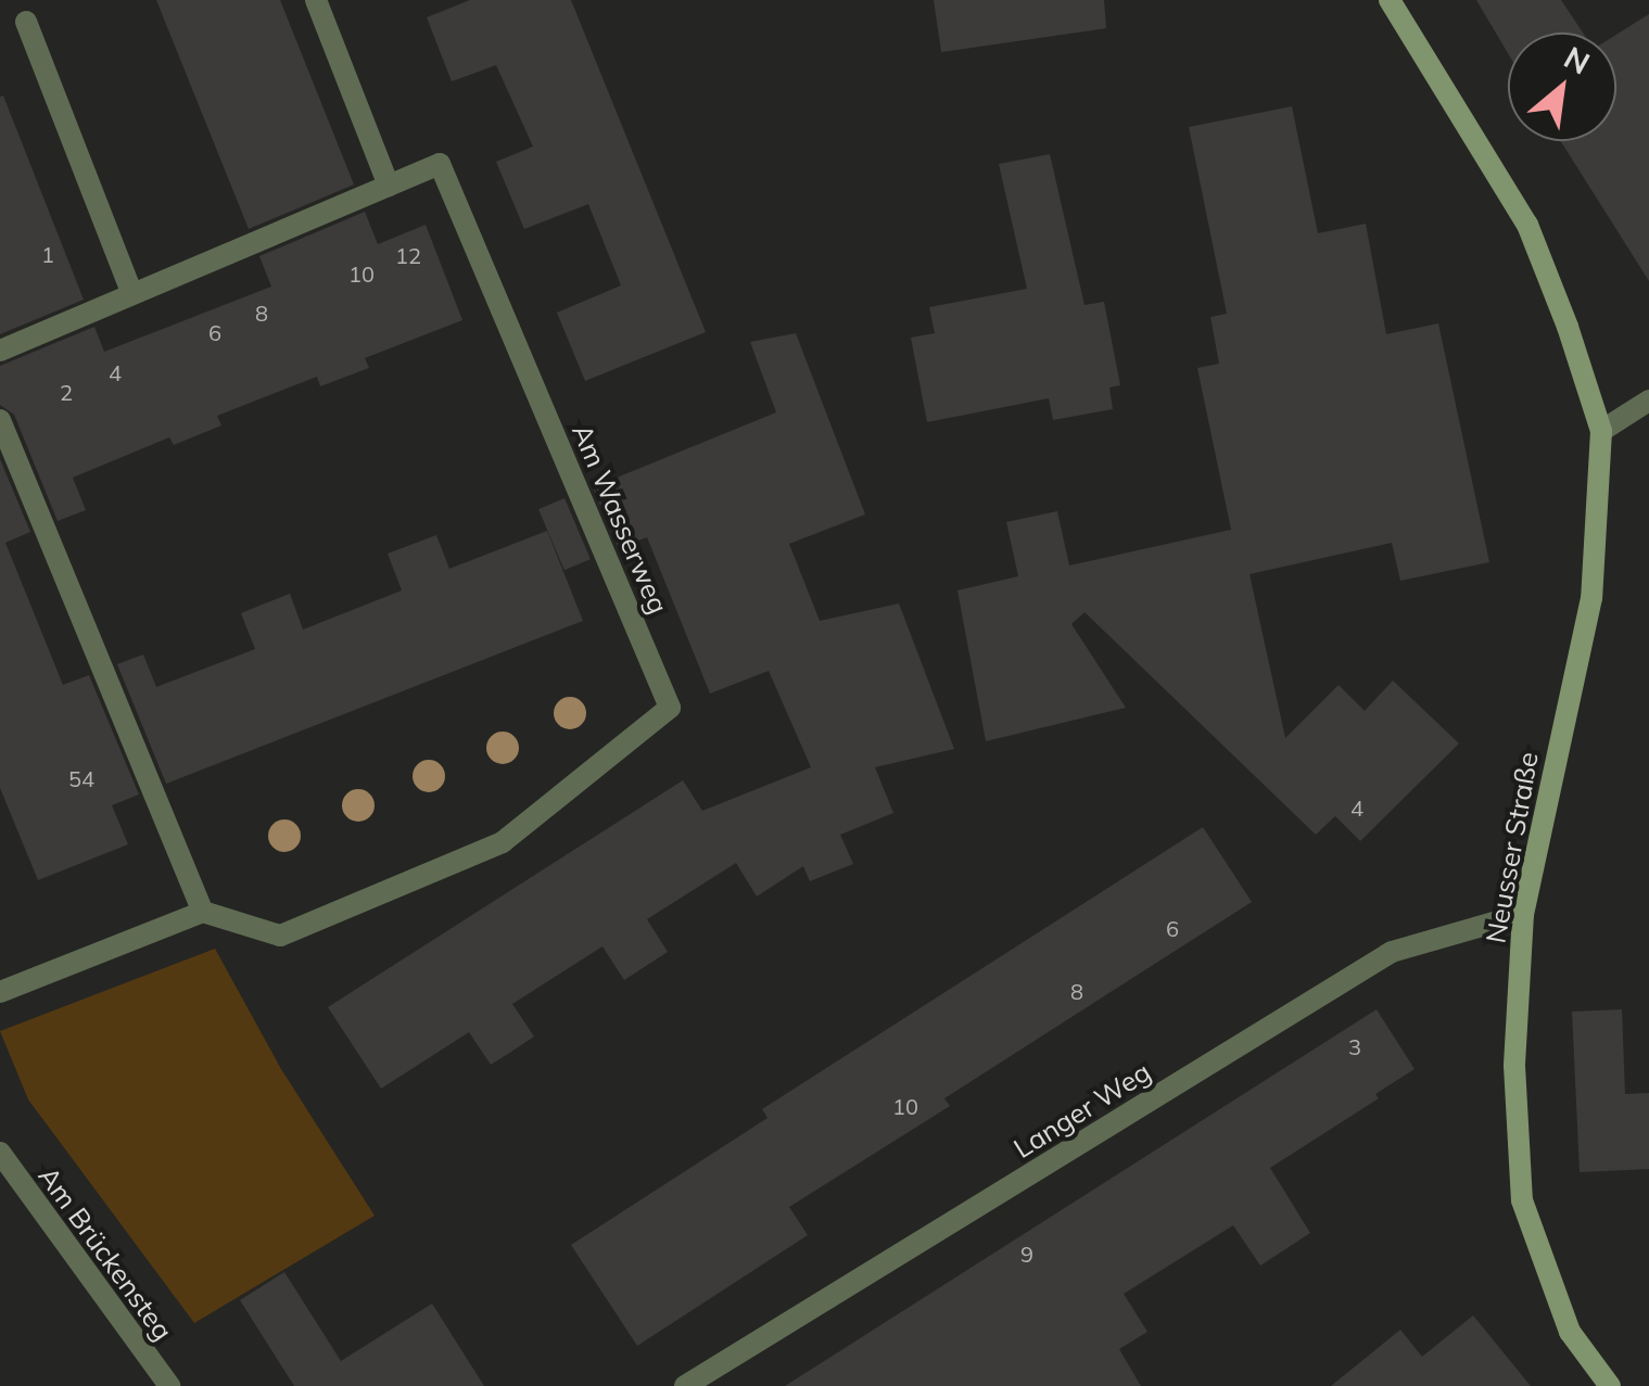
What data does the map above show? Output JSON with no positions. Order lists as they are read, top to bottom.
{
  "streets": {
    "street": [
      "Am Wasserweg",
      "Neusser Straße",
      "Langer Weg",
      "Am Brückensteg"
    ]
  },
  "crossings": [
    ["Neusser Straße", "Langer Weg"]
  ],
  "house_numbers": [
    "1",
    "12",
    "10",
    "8",
    "6",
    "4",
    "2",
    "54",
    "4",
    "6",
    "8",
    "3",
    "10",
    "9"
  ],
  "north": "top right"
}
